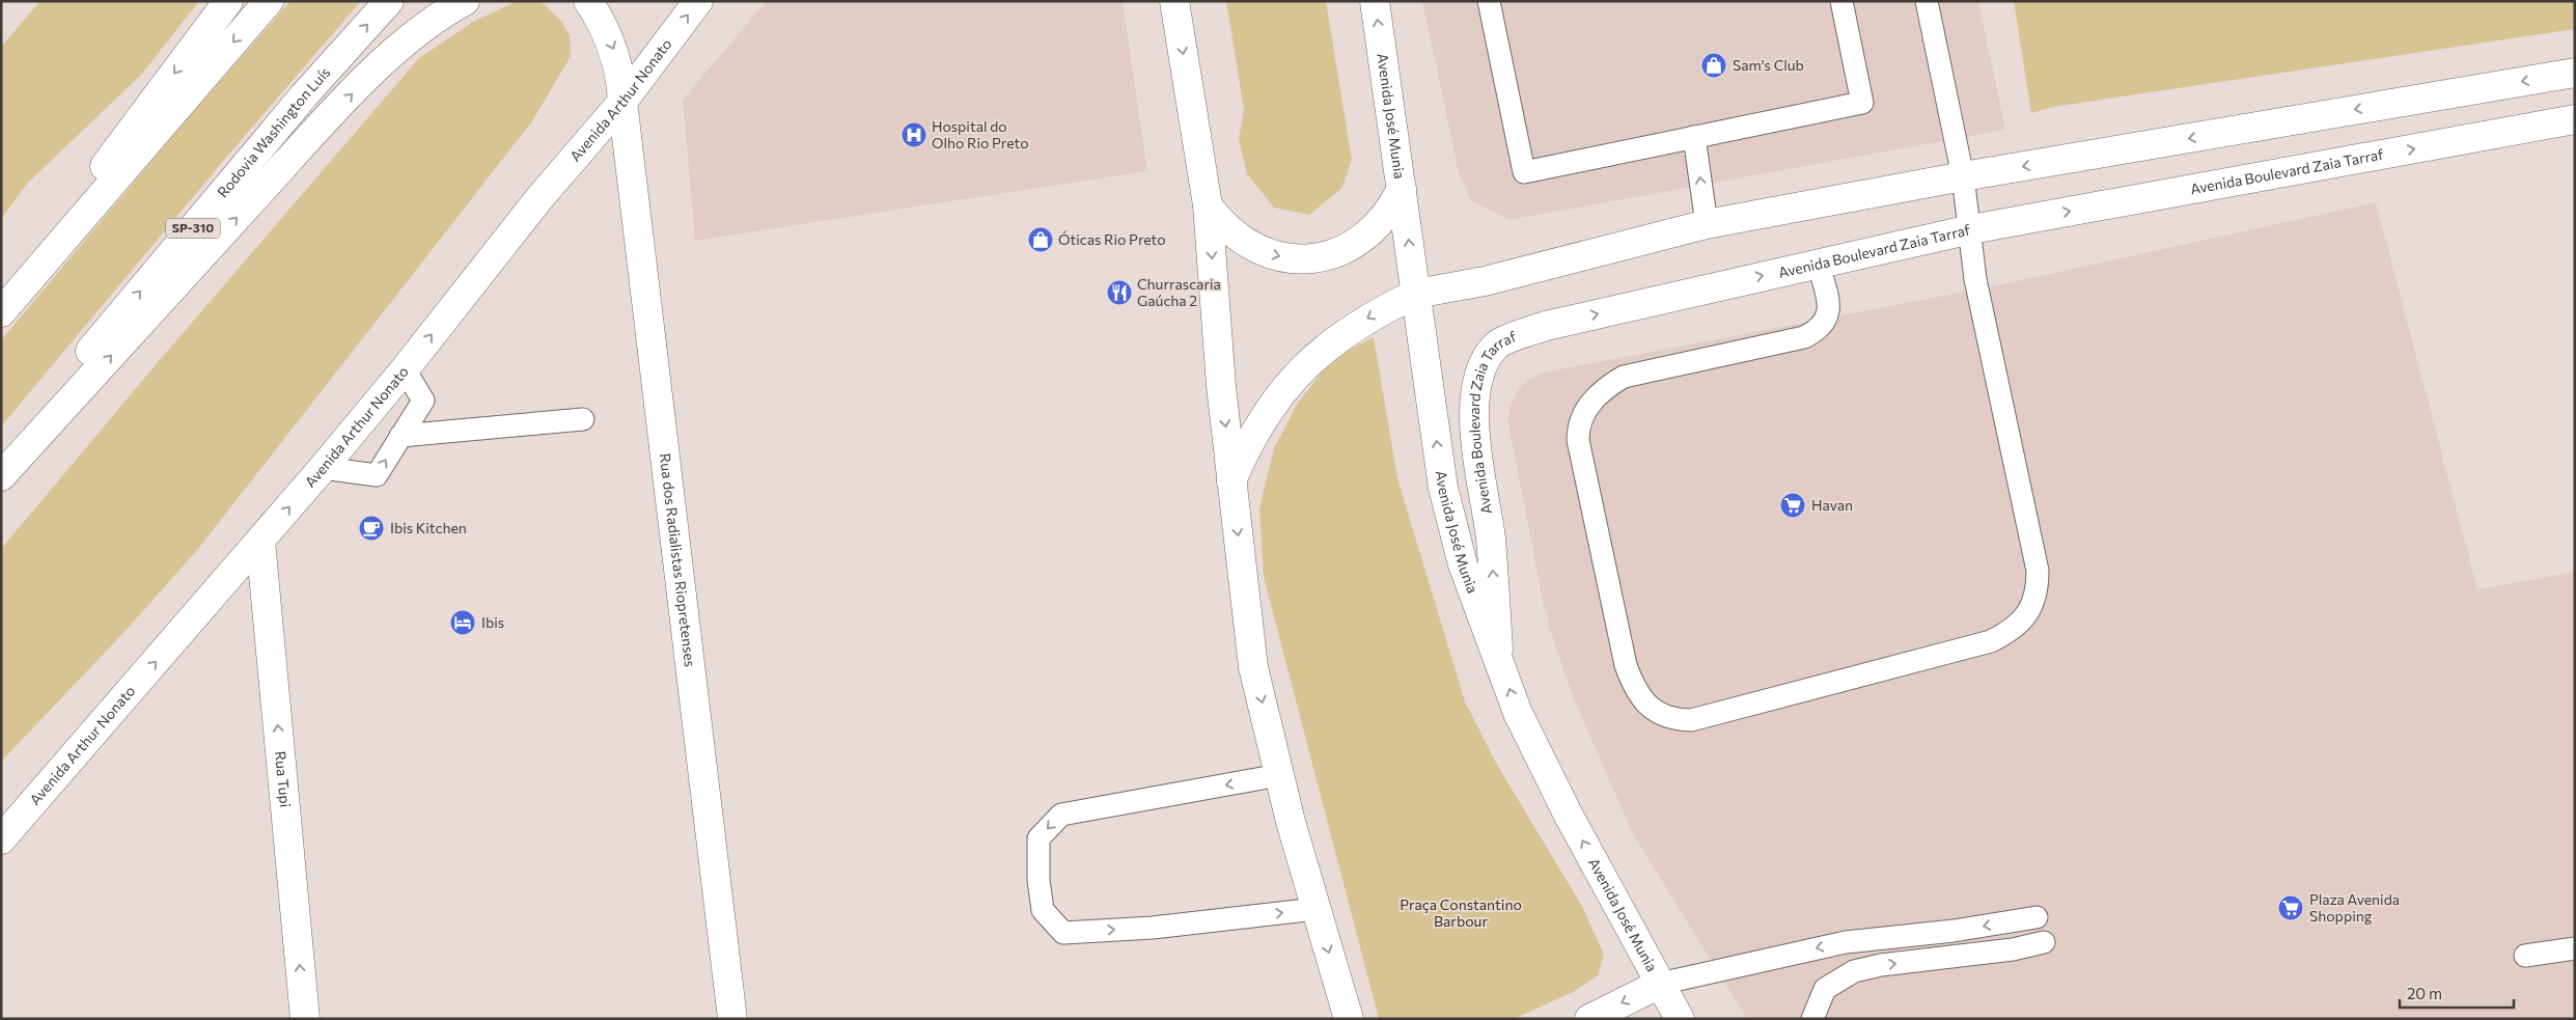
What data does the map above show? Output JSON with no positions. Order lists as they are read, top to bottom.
{
  "streets": {
    "main road": [
      "Avenida Arthur Nonato",
      "Avenida José Munia",
      "Rodovia Washington Luís",
      "Avenida Boulevard Zaia Tarraf",
      "SP-310",
      "Rua dos Radialistas Riopretenses",
      "Rua Tupi"
    ]
  },
  "crossings": [
    ["Avenida Arthur Nonato", "Rua dos Radialistas Riopretenses"],
    ["Avenida Arthur Nonato", "Rua Tupi"],
    ["Avenida José Munia", "Avenida Boulevard Zaia Tarraf"]
  ],
  "one_way": ["Rua Tupi"],
  "parks": ["Praça Constantino Barbour"],
  "places": {
    "shop": ["Sam's Club", "Óticas Rio Preto"],
    "hospital": ["Hospital do Olho Rio Preto"],
    "restaurant": ["Churrascaria Gaúcha 2"],
    "supermarket": ["Havan", "Plaza Avenida Shopping"],
    "cafe": ["Ibis Kitchen"],
    "hotel": ["Ibis"]
  },
  "scale_bar": "20 m"
}
